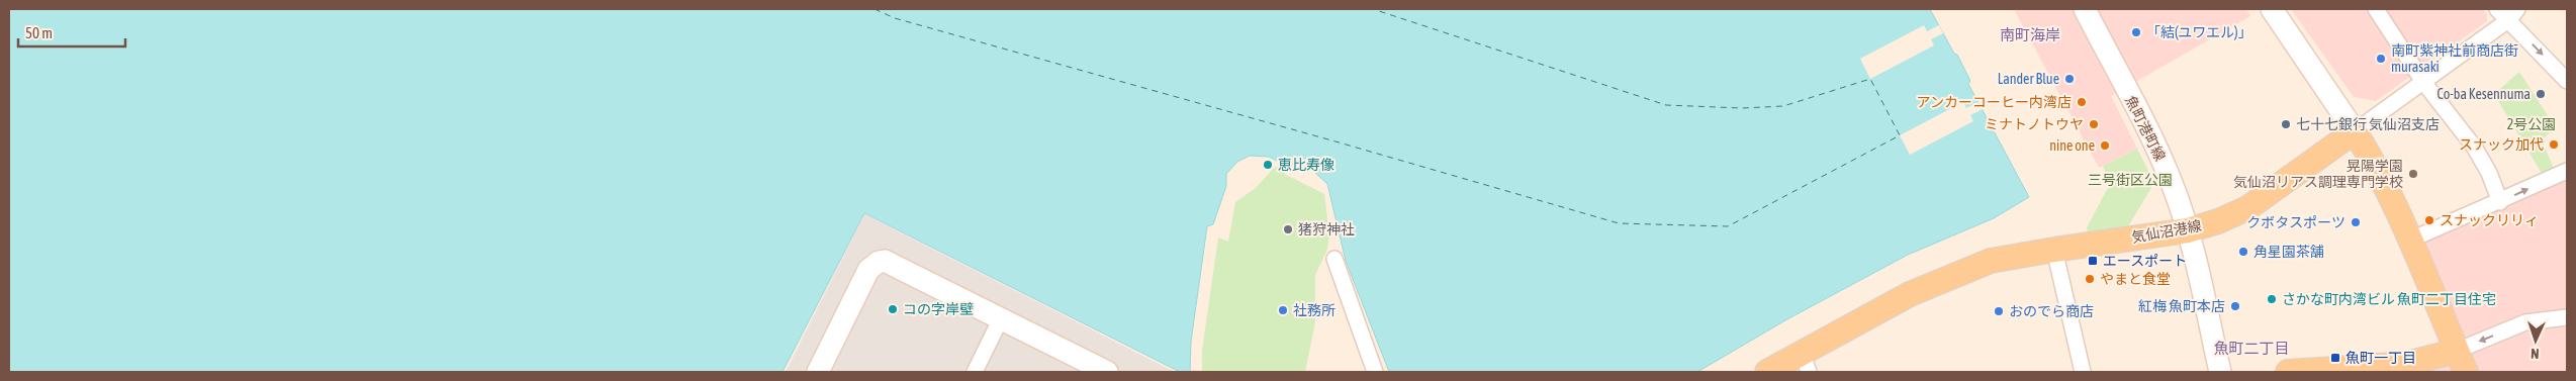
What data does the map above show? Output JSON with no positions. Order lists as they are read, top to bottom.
{
  "streets": {
    "main road": ["気仙沼港線"],
    "street": ["魚町港町線"]
  },
  "crossings": [
    ["魚町港町線", "気仙沼港線"]
  ],
  "districts": ["南町海岸", "魚町二丁目"],
  "parks": ["2号公園", "三号街区公園"],
  "places": {
    "other": [
      "「結(ユワエル)」",
      "南町紫神社前商店街 murasaki",
      "Lander Blue",
      "Co-ba Kesennuma",
      "アンカーコーヒー内湾店",
      "ミナトノトウヤ",
      "七十七銀行 気仙沼支店",
      "スナック加代",
      "nine one",
      "恵比寿像",
      "晃陽学園 気仙沼リアス調理専門学校",
      "スナックリリィ",
      "クボタスポーツ",
      "猪狩神社",
      "角星園茶舗",
      "やまと食堂",
      "さかな町内湾ビル 魚町二丁目住宅",
      "紅梅 魚町本店",
      "コの字岸壁",
      "社務所",
      "おのでら商店"
    ],
    "transit": ["エースポート", "魚町一丁目"]
  },
  "scale_bar": "50 m",
  "north": "bottom"
}
